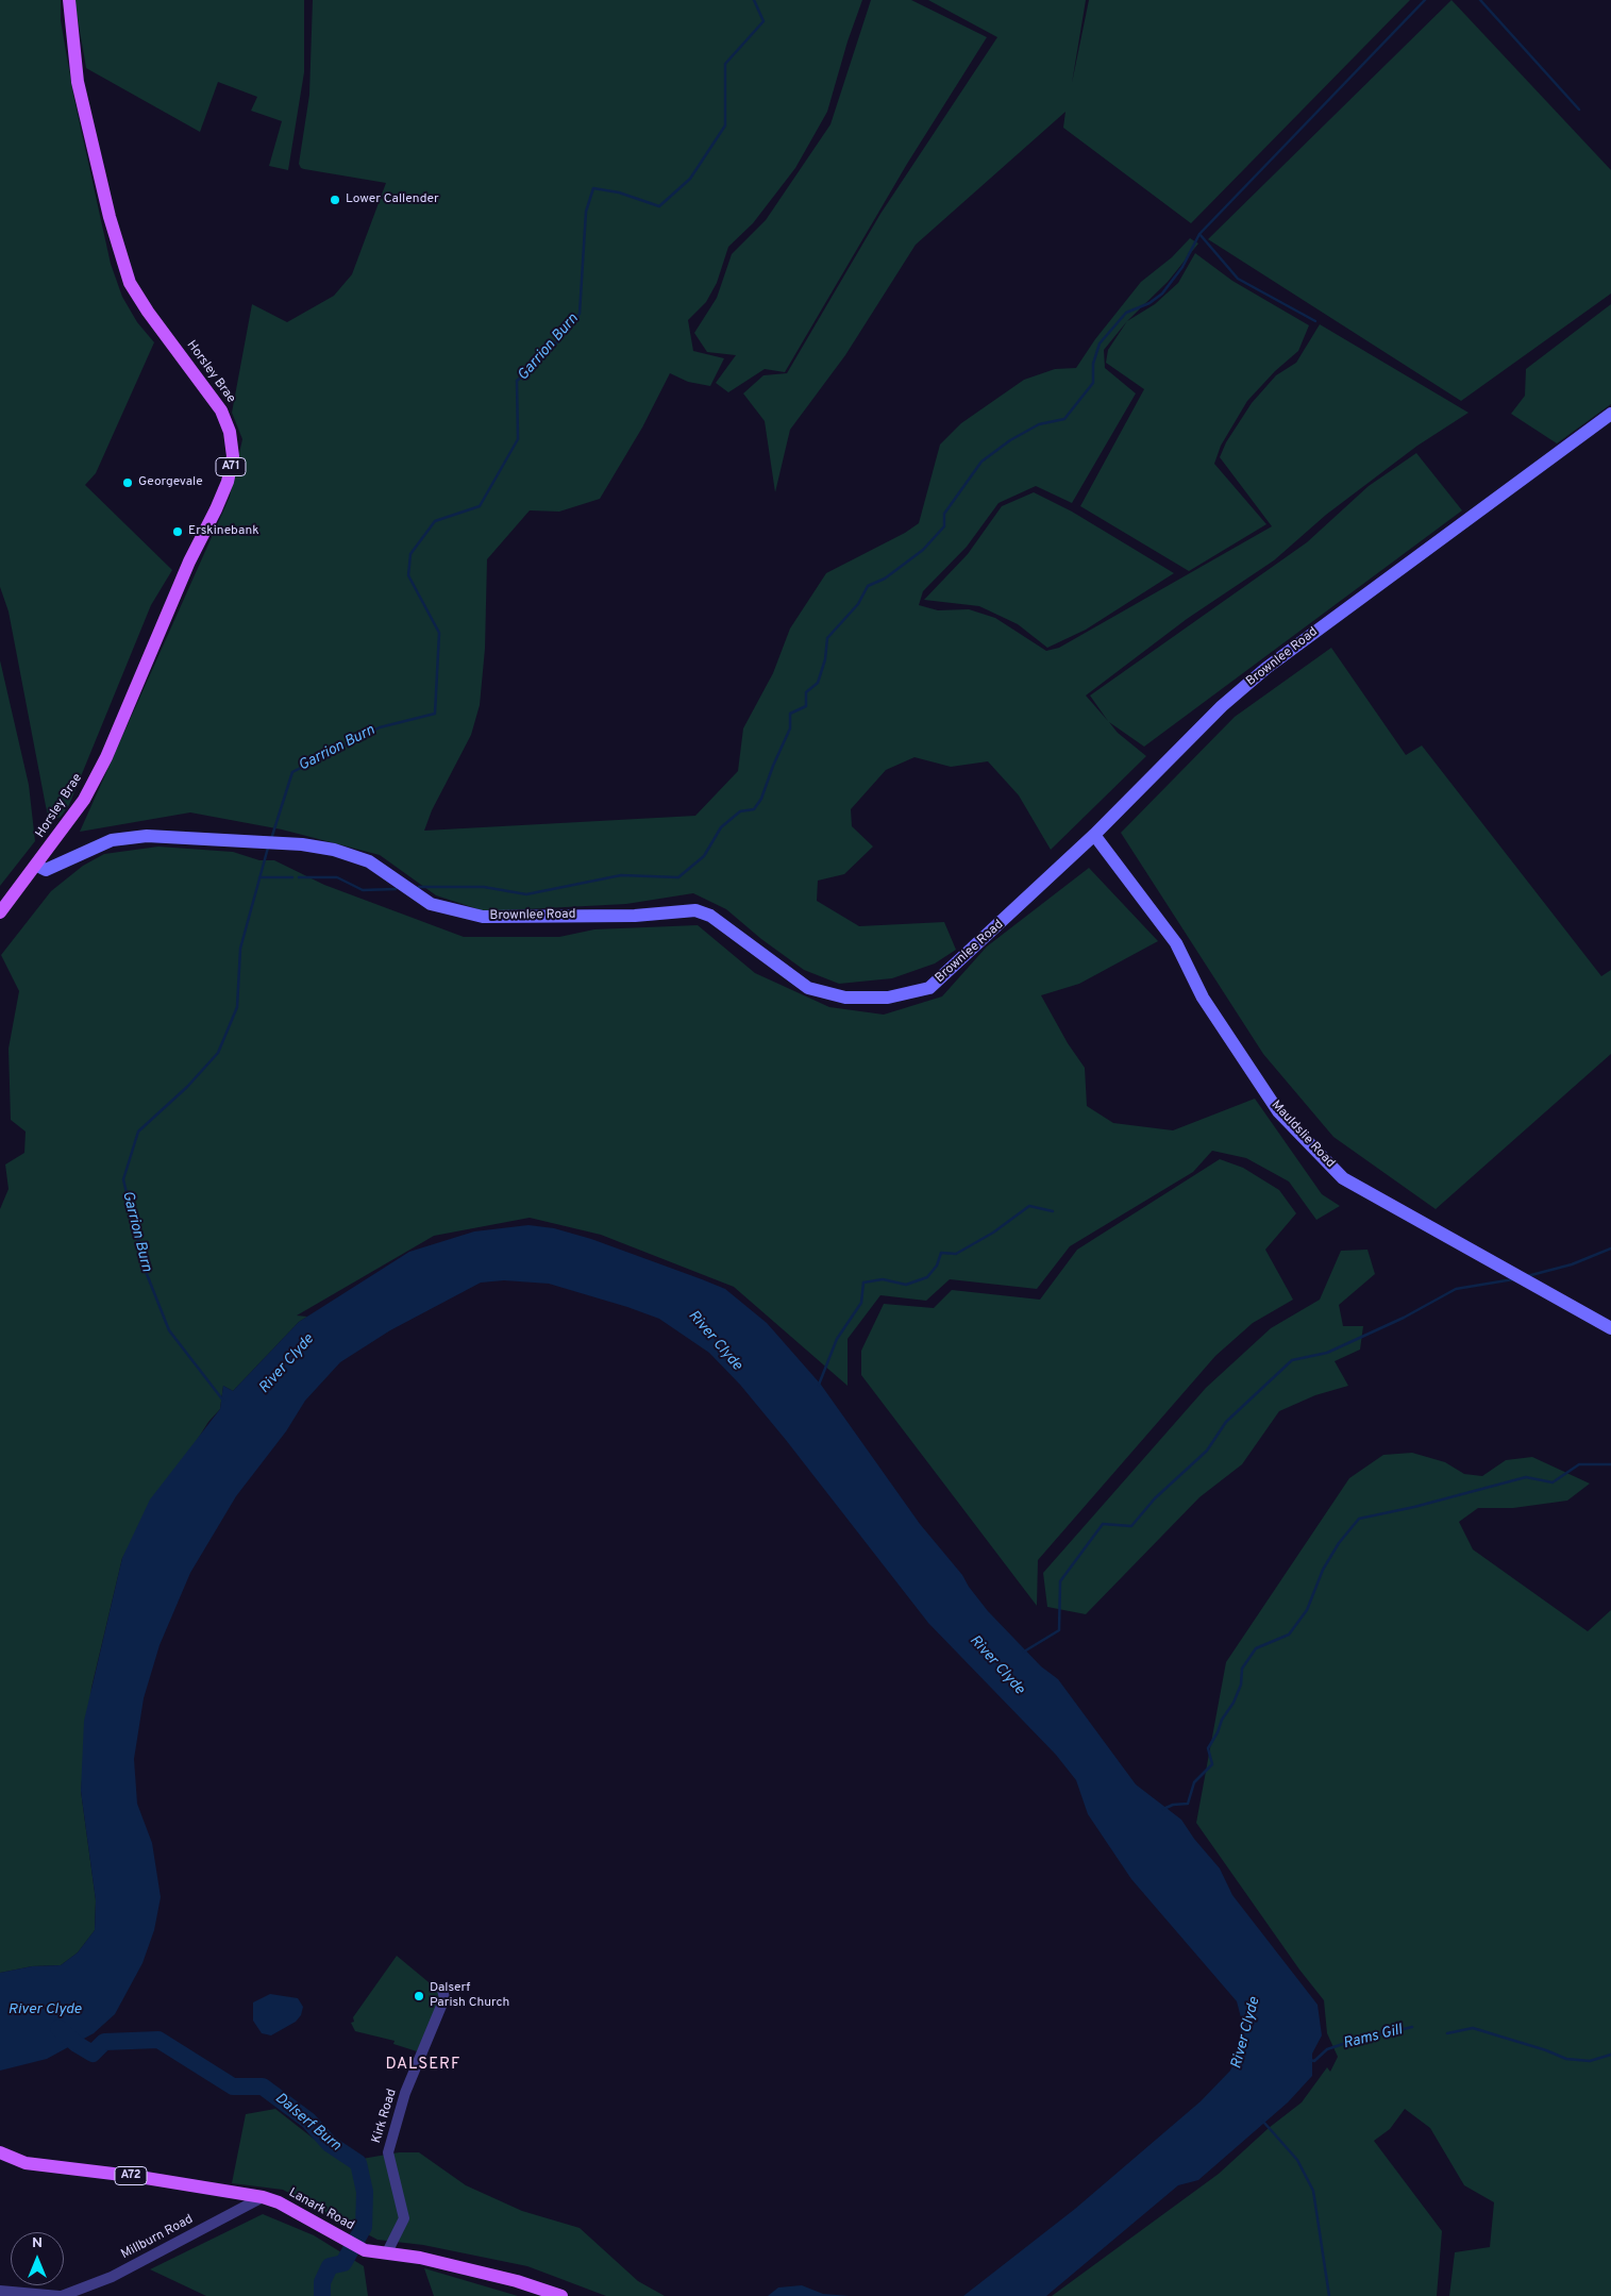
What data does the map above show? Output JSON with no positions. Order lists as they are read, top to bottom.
{
  "streets": {
    "main road": [
      "Horsley Brae",
      "A71",
      "Brownlee Road",
      "Mauldslie Road",
      "A72",
      "Lanark Road"
    ],
    "street": ["Kirk Road", "Millburn Road"]
  },
  "crossings": [
    ["Horsley Brae", "Brownlee Road"],
    ["Brownlee Road", "Mauldslie Road"],
    ["Kirk Road", "Lanark Road"],
    ["Lanark Road", "Millburn Road"]
  ],
  "districts": ["DALSERF"],
  "water": [
    "Garrion Burn",
    "River Clyde",
    "Rams Gill",
    "Dalserf Burn"
  ],
  "places": [
    "Lower Callender",
    "Georgevale",
    "Erskinebank",
    "Dalserf Parish Church"
  ],
  "north": "top"
}
